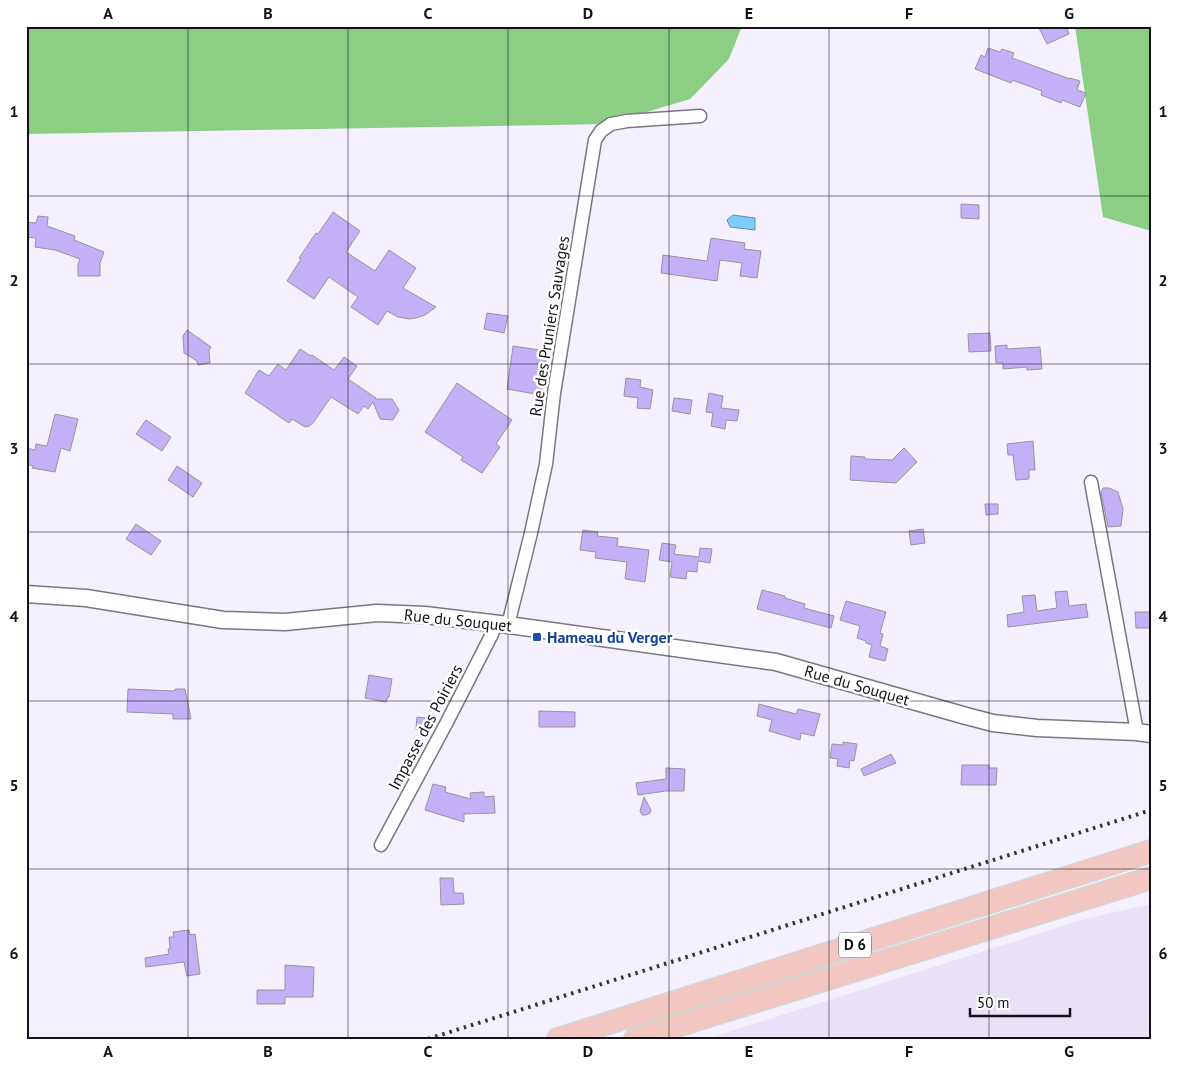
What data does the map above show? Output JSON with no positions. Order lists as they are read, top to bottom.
{
  "streets": {
    "highway": ["D 6"],
    "street": ["Rue des Pruniers Sauvages", "Rue du Souquet", "Impasse des Poiriers"]
  },
  "crossings": [
    ["Rue des Pruniers Sauvages", "Rue du Souquet"],
    ["Rue des Pruniers Sauvages", "Impasse des Poiriers"],
    ["Rue du Souquet", "Impasse des Poiriers"]
  ],
  "places": {
    "transit": ["Hameau du Verger"]
  },
  "scale_bar": "50 m",
  "grid": {
    "columns": [
      "A",
      "B",
      "C",
      "D",
      "E",
      "F",
      "G"
    ],
    "rows": [
      "1",
      "2",
      "3",
      "4",
      "5",
      "6"
    ]
  }
}
